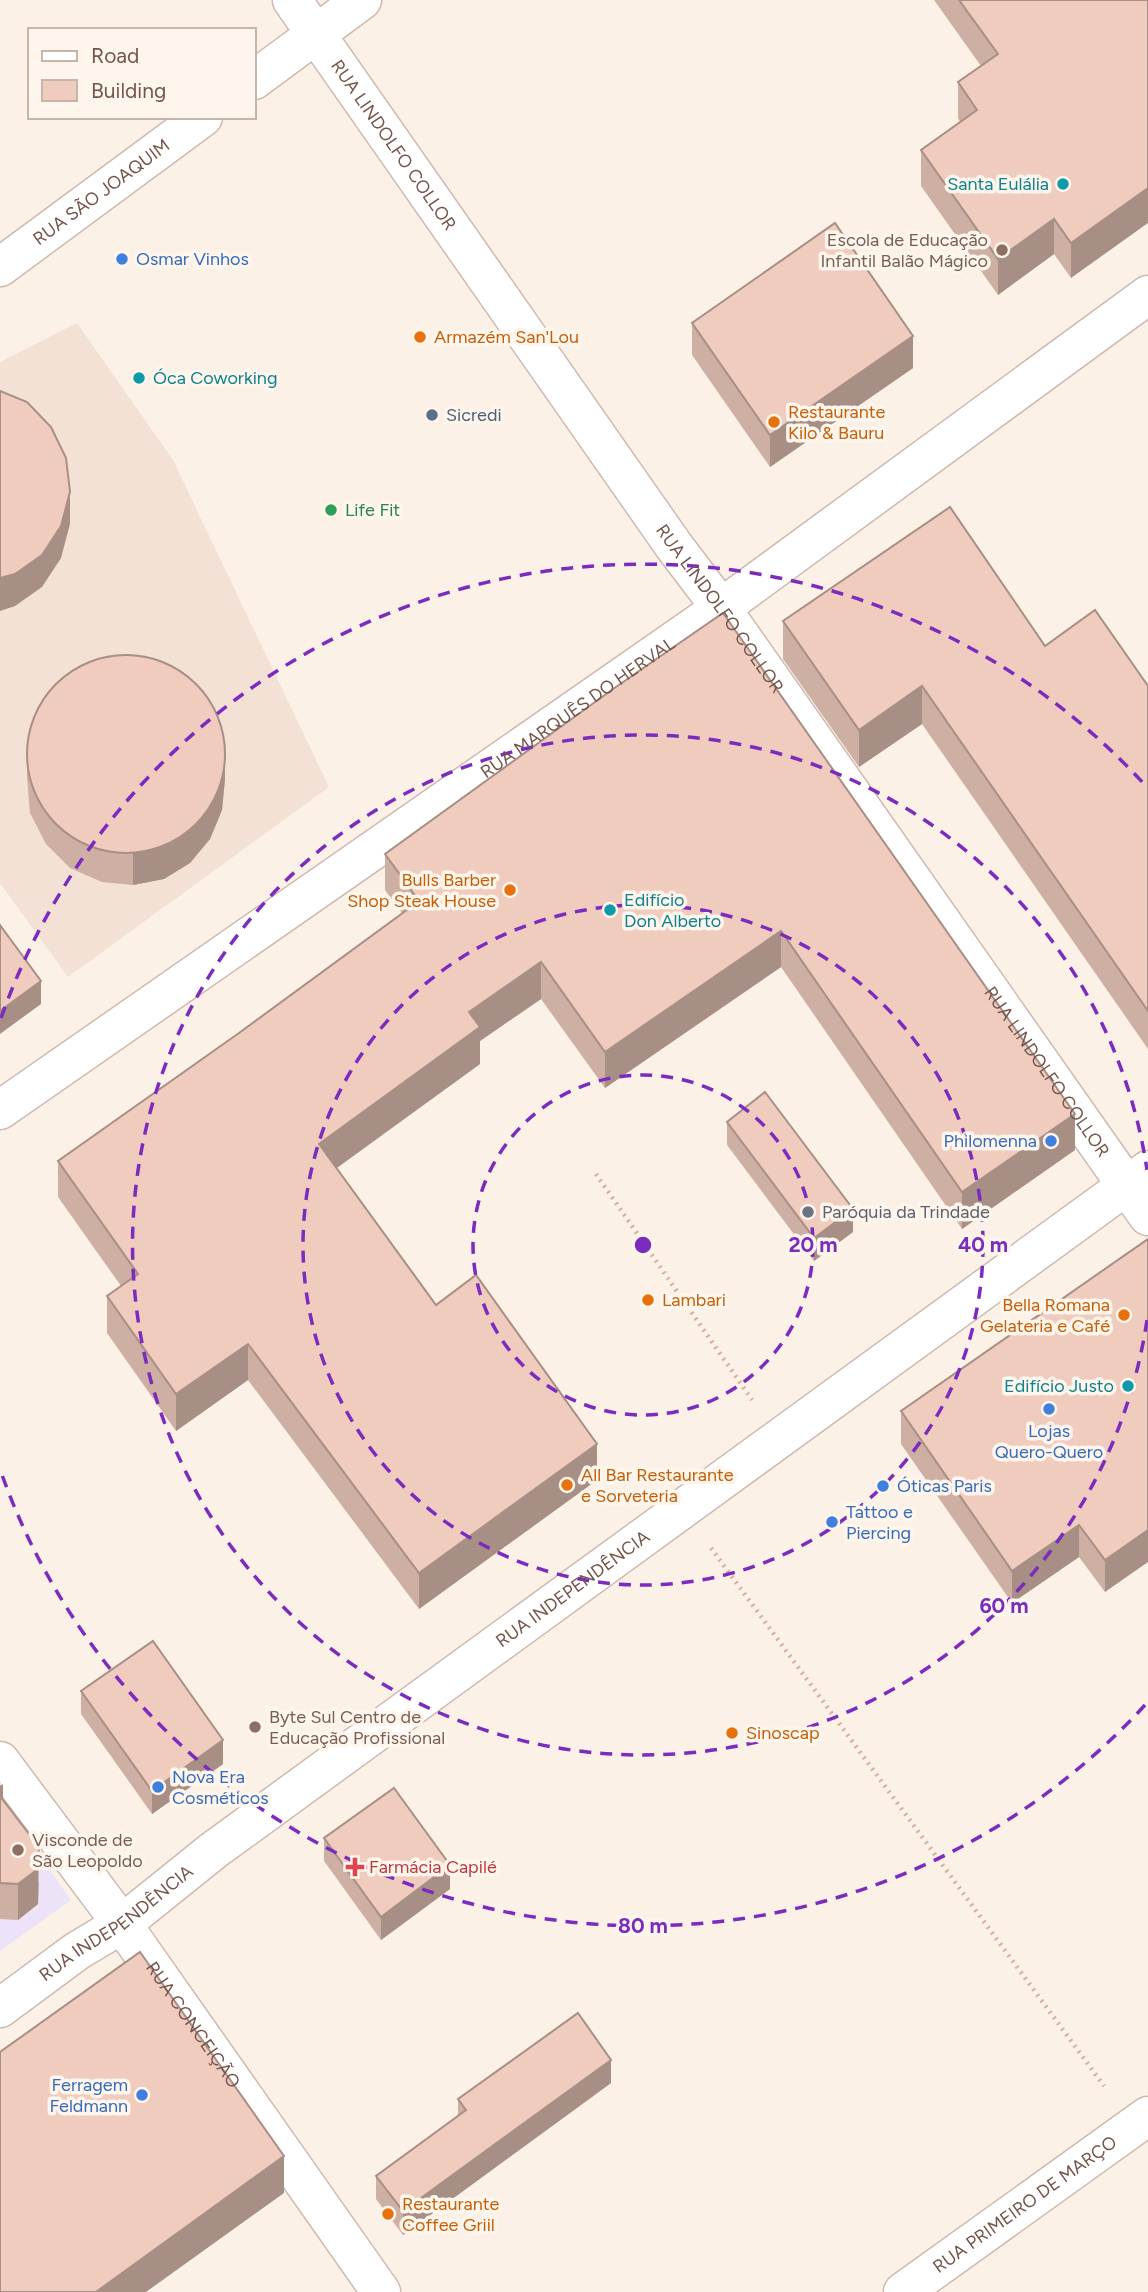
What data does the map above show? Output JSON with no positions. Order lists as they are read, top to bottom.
{
  "streets": {
    "street": [
      "RUA LINDOLFO COLLOR",
      "RUA SÃO JOAQUIM",
      "RUA MARQUÊS DO HERVAL",
      "RUA INDEPENDÊNCIA",
      "RUA CONCEIÇÃO",
      "RUA PRIMEIRO DE MARÇO"
    ]
  },
  "crossings": [
    ["RUA LINDOLFO COLLOR", "RUA MARQUÊS DO HERVAL"],
    ["RUA LINDOLFO COLLOR", "RUA INDEPENDÊNCIA"],
    ["RUA INDEPENDÊNCIA", "RUA CONCEIÇÃO"]
  ],
  "places": {
    "other": [
      "Santa Eulália",
      "Escola de Educação Infantil Balão Mágico",
      "Osmar Vinhos",
      "Armazém San'Lou",
      "Óca Coworking",
      "Sicredi",
      "Restaurante Kilo & Bauru",
      "Life Fit",
      "Bulls Barber Shop Steak House",
      "Edifício Don Alberto",
      "Philomenna",
      "Paróquia da Trindade",
      "Lambari",
      "Bella Romana Gelateria e Café",
      "Edifício Justo",
      "Lojas Quero-Quero",
      "All Bar Restaurante e Sorveteria",
      "Óticas Paris",
      "Tattoo e Piercing",
      "Byte Sul Centro de Educação Profissional",
      "Sinoscap",
      "Nova Era Cosméticos",
      "Visconde de São Leopoldo",
      "Ferragem Feldmann",
      "Restaurante Coffee Griil"
    ],
    "health": ["Farmácia Capilé"]
  },
  "legend": ["Road", "Building"],
  "rings": [
    "20 m",
    "40 m",
    "60 m",
    "80 m"
  ]
}
